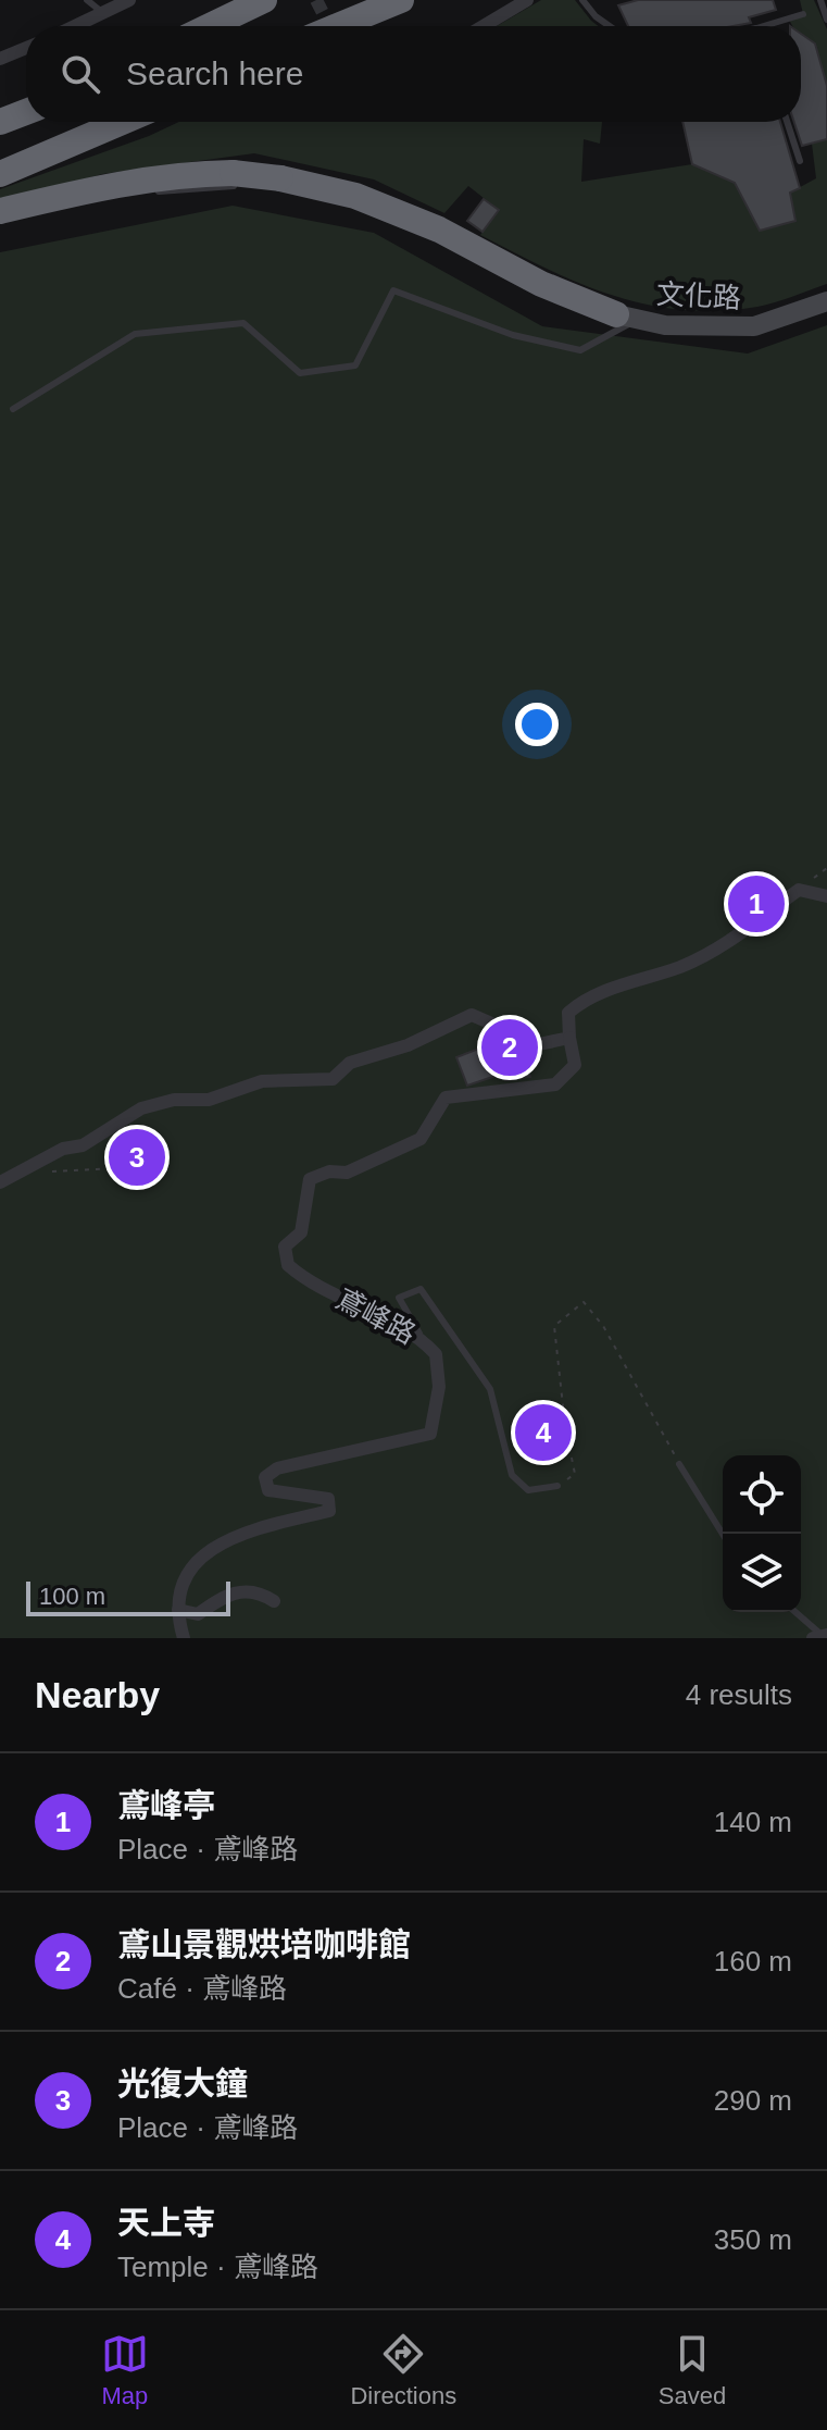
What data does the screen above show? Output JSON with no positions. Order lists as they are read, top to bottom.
{
  "streets": {
    "street": ["文化路", "鳶峰路"]
  },
  "scale_bar": "100 m",
  "page": {
    "search": "Search here",
    "pins": [
      "1",
      "2",
      "3",
      "4"
    ],
    "scale": "100 m",
    "heading": ["Nearby", "4 results"],
    "list": [
      {
        "mark": "1",
        "name": "鳶峰亭",
        "note": "Place · 鳶峰路",
        "value": "140 m"
      },
      {
        "mark": "2",
        "name": "鳶山景觀烘培咖啡館",
        "note": "Café · 鳶峰路",
        "value": "160 m"
      },
      {
        "mark": "3",
        "name": "光復大鐘",
        "note": "Place · 鳶峰路",
        "value": "290 m"
      },
      {
        "mark": "4",
        "name": "天上寺",
        "note": "Temple · 鳶峰路",
        "value": "350 m"
      }
    ],
    "nav": ["Map", "Directions", "Saved"]
  }
}
